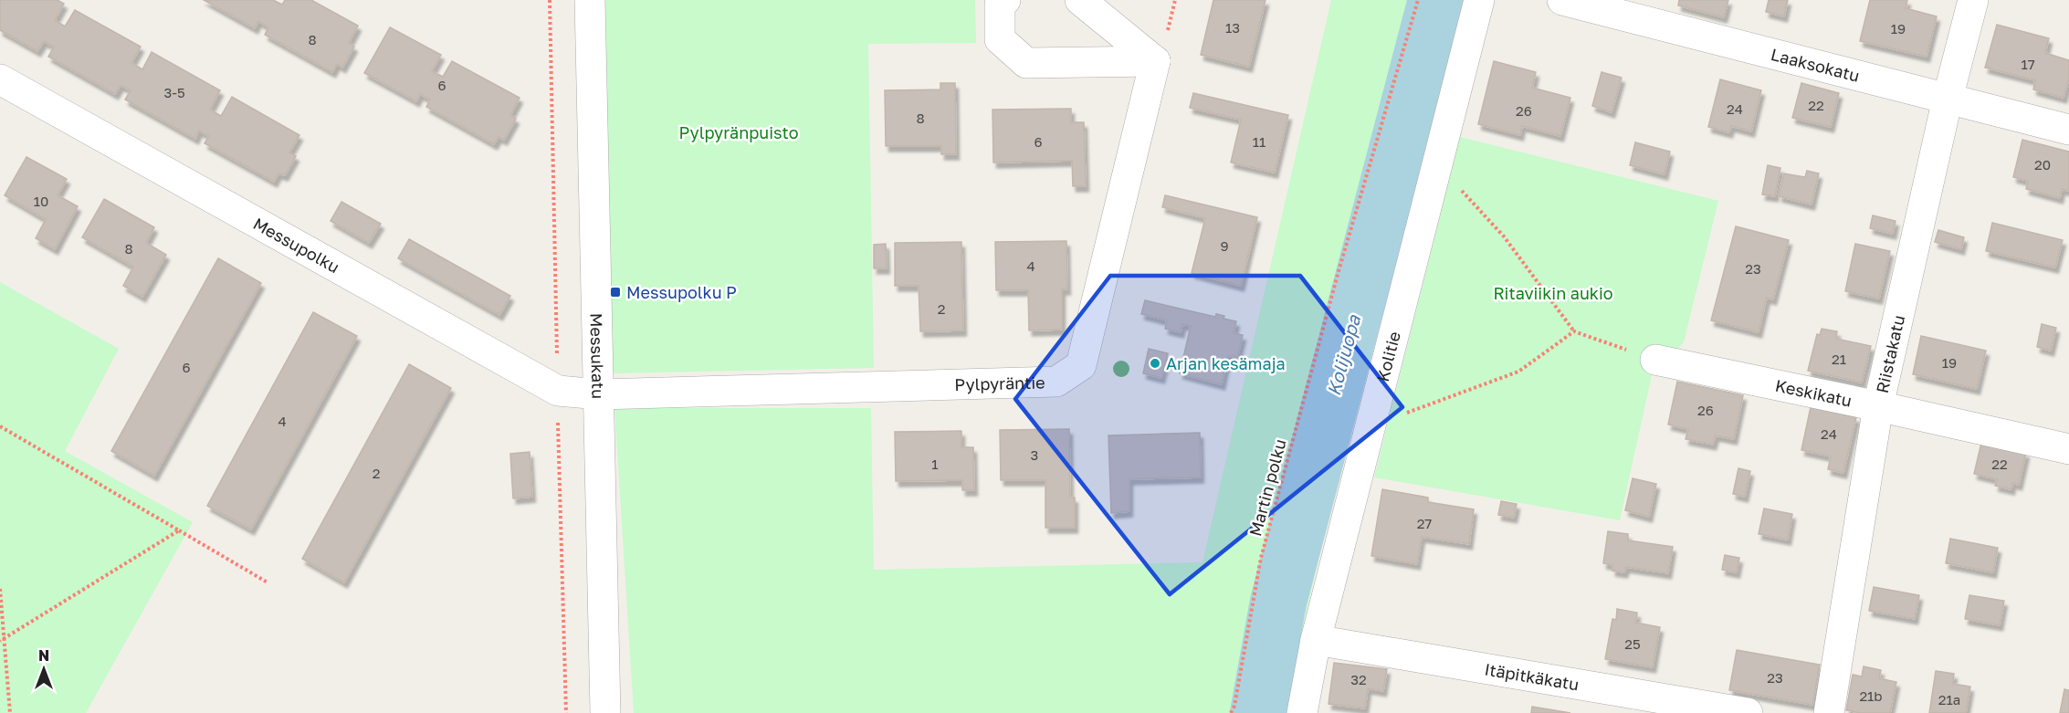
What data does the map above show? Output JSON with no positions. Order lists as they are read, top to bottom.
{
  "streets": {
    "street": [
      "Laaksokatu",
      "Messupolku",
      "Riistakatu",
      "Messukatu",
      "Kolitie",
      "Pylpyräntie",
      "Keskikatu",
      "Itäpitkäkatu"
    ],
    "path": ["Martin polku"]
  },
  "crossings": [
    ["Laaksokatu", "Riistakatu"],
    ["Messupolku", "Messukatu"],
    ["Messupolku", "Pylpyräntie"],
    ["Riistakatu", "Keskikatu"],
    ["Messukatu", "Pylpyräntie"],
    ["Kolitie", "Itäpitkäkatu"]
  ],
  "water": ["Kolijuopa"],
  "parks": ["Pylpyränpuisto", "Ritaviikin aukio"],
  "places": {
    "transit": ["Messupolku P"],
    "other": ["Arjan kesämaja"]
  },
  "house_numbers": [
    "13",
    "19",
    "8",
    "17",
    "6",
    "3-5",
    "22",
    "24",
    "26",
    "8",
    "6",
    "11",
    "20",
    "10",
    "9",
    "8",
    "4",
    "23",
    "2",
    "21",
    "19",
    "6",
    "26",
    "4",
    "24",
    "3",
    "1",
    "22",
    "2",
    "27",
    "25",
    "23",
    "32",
    "21b",
    "21a"
  ],
  "north": "top"
}
